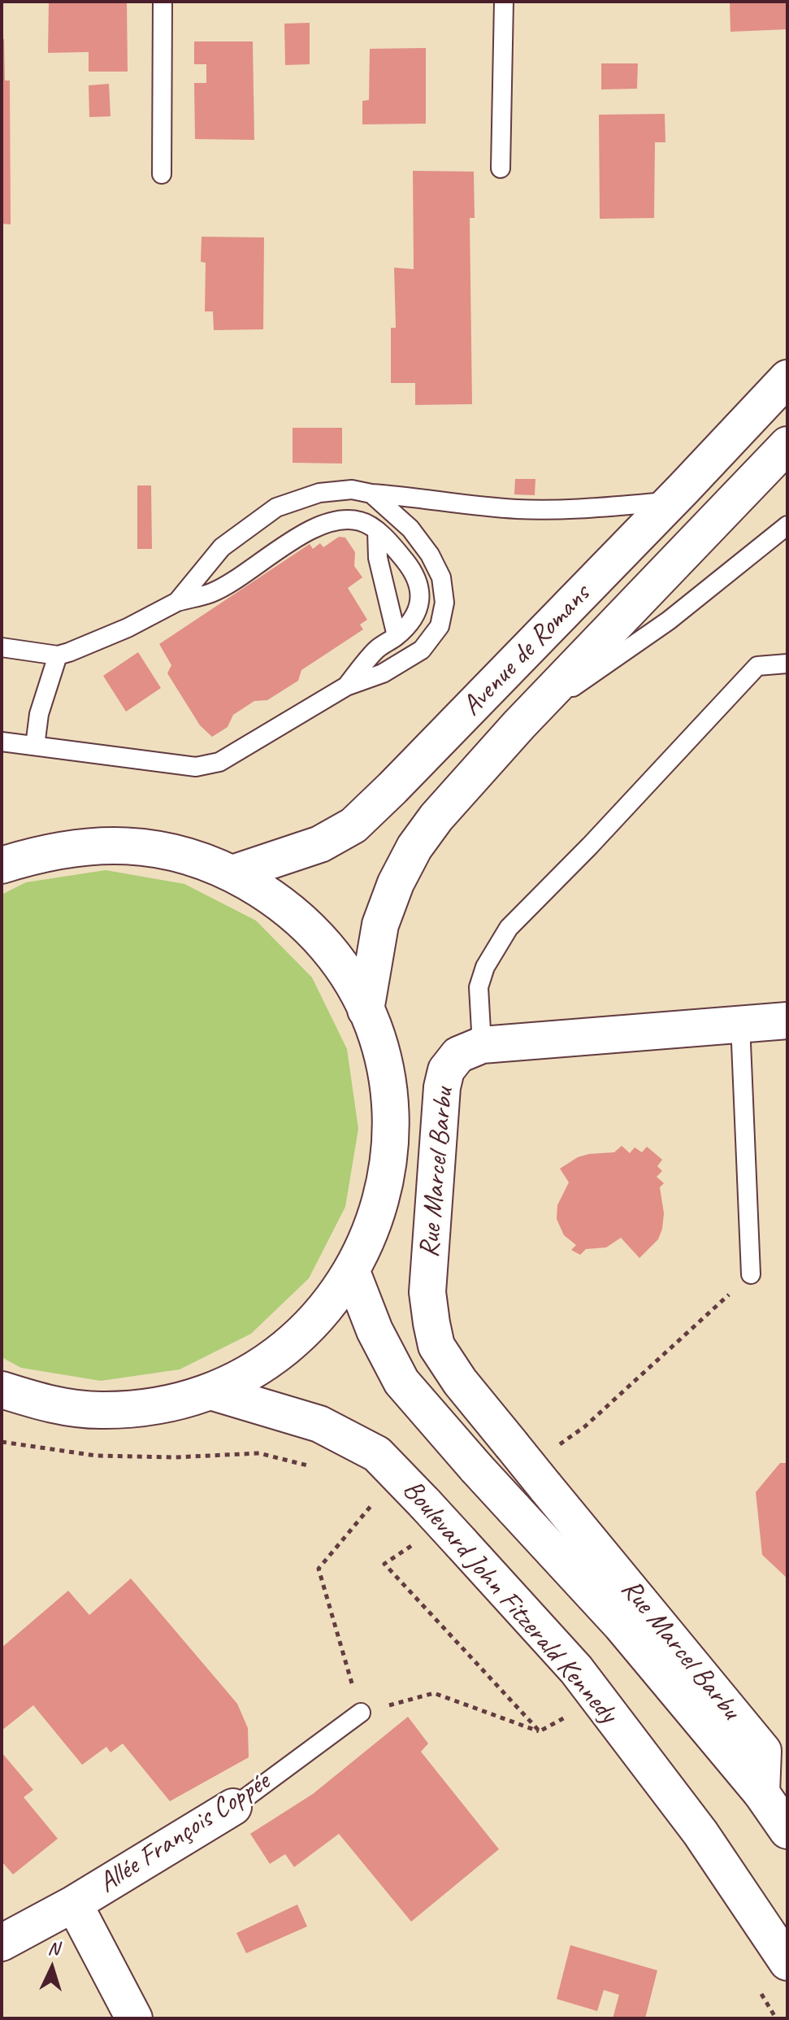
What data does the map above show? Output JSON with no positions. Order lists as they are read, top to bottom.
{
  "streets": {
    "main road": [
      "Avenue de Romans",
      "Rue Marcel Barbu",
      "Boulevard John Fitzerald Kennedy",
      "Allée François Coppée"
    ]
  },
  "north": "top"
}
